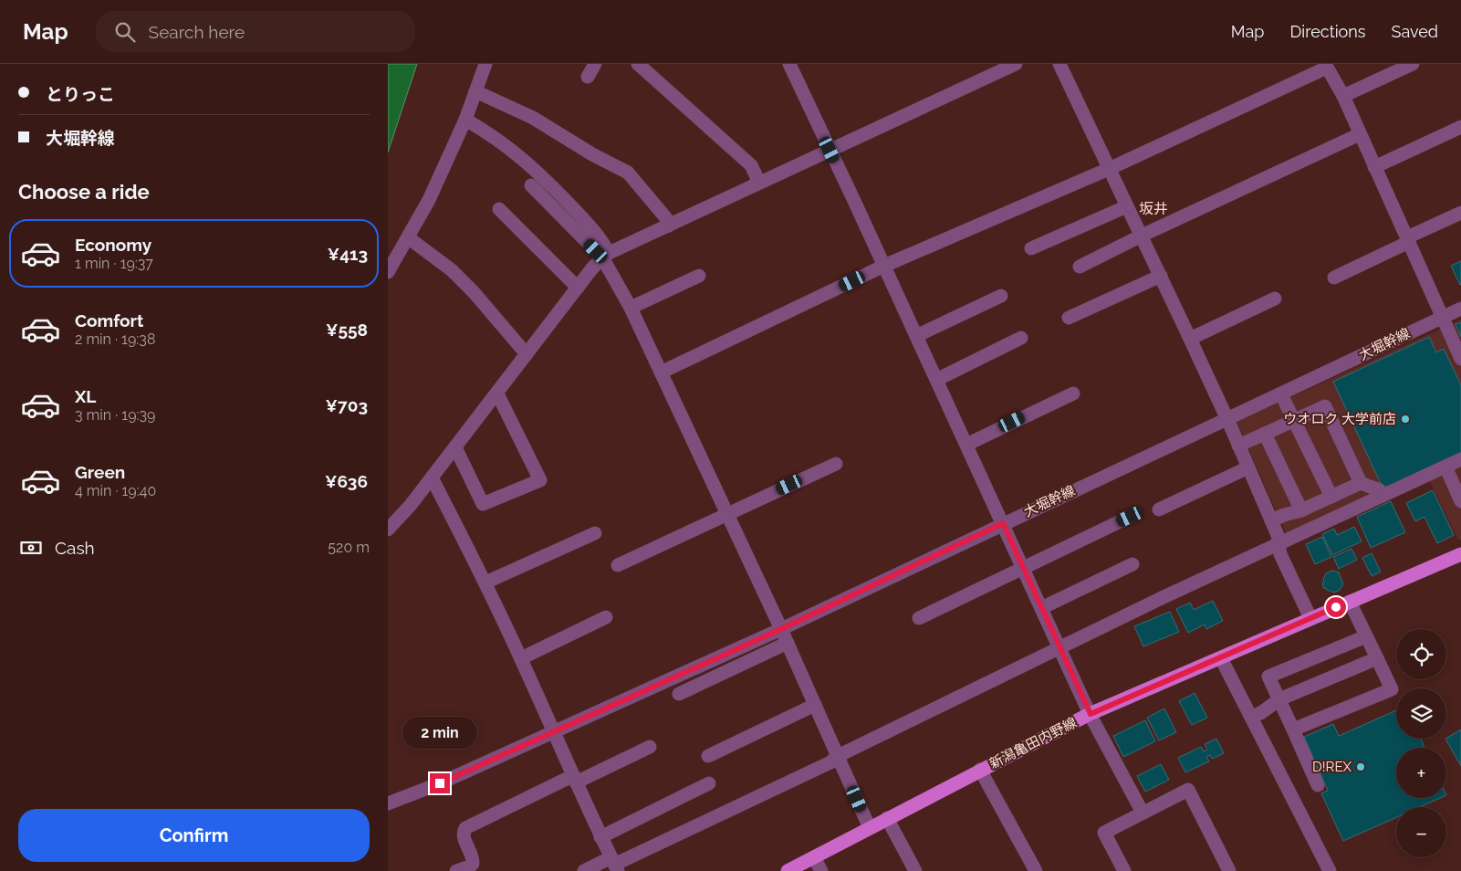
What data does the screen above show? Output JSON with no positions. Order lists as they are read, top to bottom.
{
  "streets": {
    "main road": ["新潟亀田内野線"],
    "street": ["大堀幹線"]
  },
  "districts": ["坂井"],
  "places": ["ウオロク 大学前店", "D!REX"],
  "page": {
    "header": "Map",
    "search": "Search here",
    "nav": ["Map", "Directions", "Saved"],
    "banner": ["とりっこ", "大堀幹線"],
    "heading": "Choose a ride",
    "list": [
      {
        "name": "Economy",
        "note": "1 min · 19:37",
        "value": "¥413"
      },
      {
        "name": "Comfort",
        "note": "2 min · 19:38",
        "value": "¥558"
      },
      {
        "name": "XL",
        "note": "3 min · 19:39",
        "value": "¥703"
      },
      {
        "name": "Green",
        "note": "4 min · 19:40",
        "value": "¥636"
      }
    ],
    "pay": ["Cash", "520 m"],
    "map_buttons": ["+", "−"],
    "bubble": "2 min",
    "buttons": "Confirm"
  }
}
